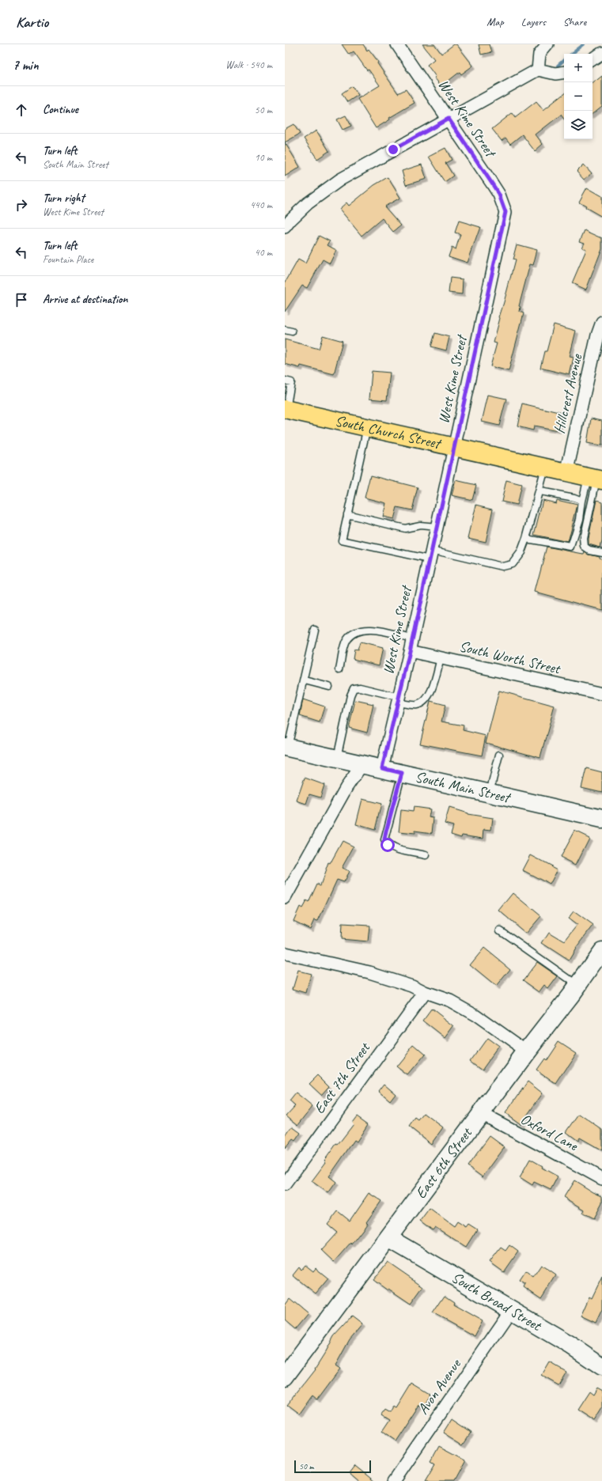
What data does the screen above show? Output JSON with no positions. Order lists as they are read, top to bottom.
{
  "streets": {
    "main road": ["South Church Street"],
    "street": [
      "West Kime Street",
      "Hillcrest Avenue",
      "South Worth Street",
      "South Main Street",
      "East 7th Street",
      "Oxford Lane",
      "East 6th Street",
      "South Broad Street",
      "Avon Avenue"
    ]
  },
  "crossings": [
    ["West Kime Street", "South Church Street"],
    ["West Kime Street", "South Worth Street"],
    ["West Kime Street", "South Main Street"],
    ["Hillcrest Avenue", "South Church Street"],
    ["Oxford Lane", "East 6th Street"],
    ["East 6th Street", "South Broad Street"],
    ["South Broad Street", "Avon Avenue"]
  ],
  "scale_bar": "50 m",
  "page": {
    "header": "Kartio",
    "nav": ["Map", "Layers", "Share"],
    "heading": ["7 min", "Walk · 540 m"],
    "map_buttons": ["+", "−"],
    "list": [
      ["Continue", "50 m"],
      ["Turn left", "South Main Street", "10 m"],
      ["Turn right", "West Kime Street", "440 m"],
      ["Turn left", "Fountain Place", "40 m"],
      "Arrive at destination"
    ],
    "scale": "50 m"
  }
}
